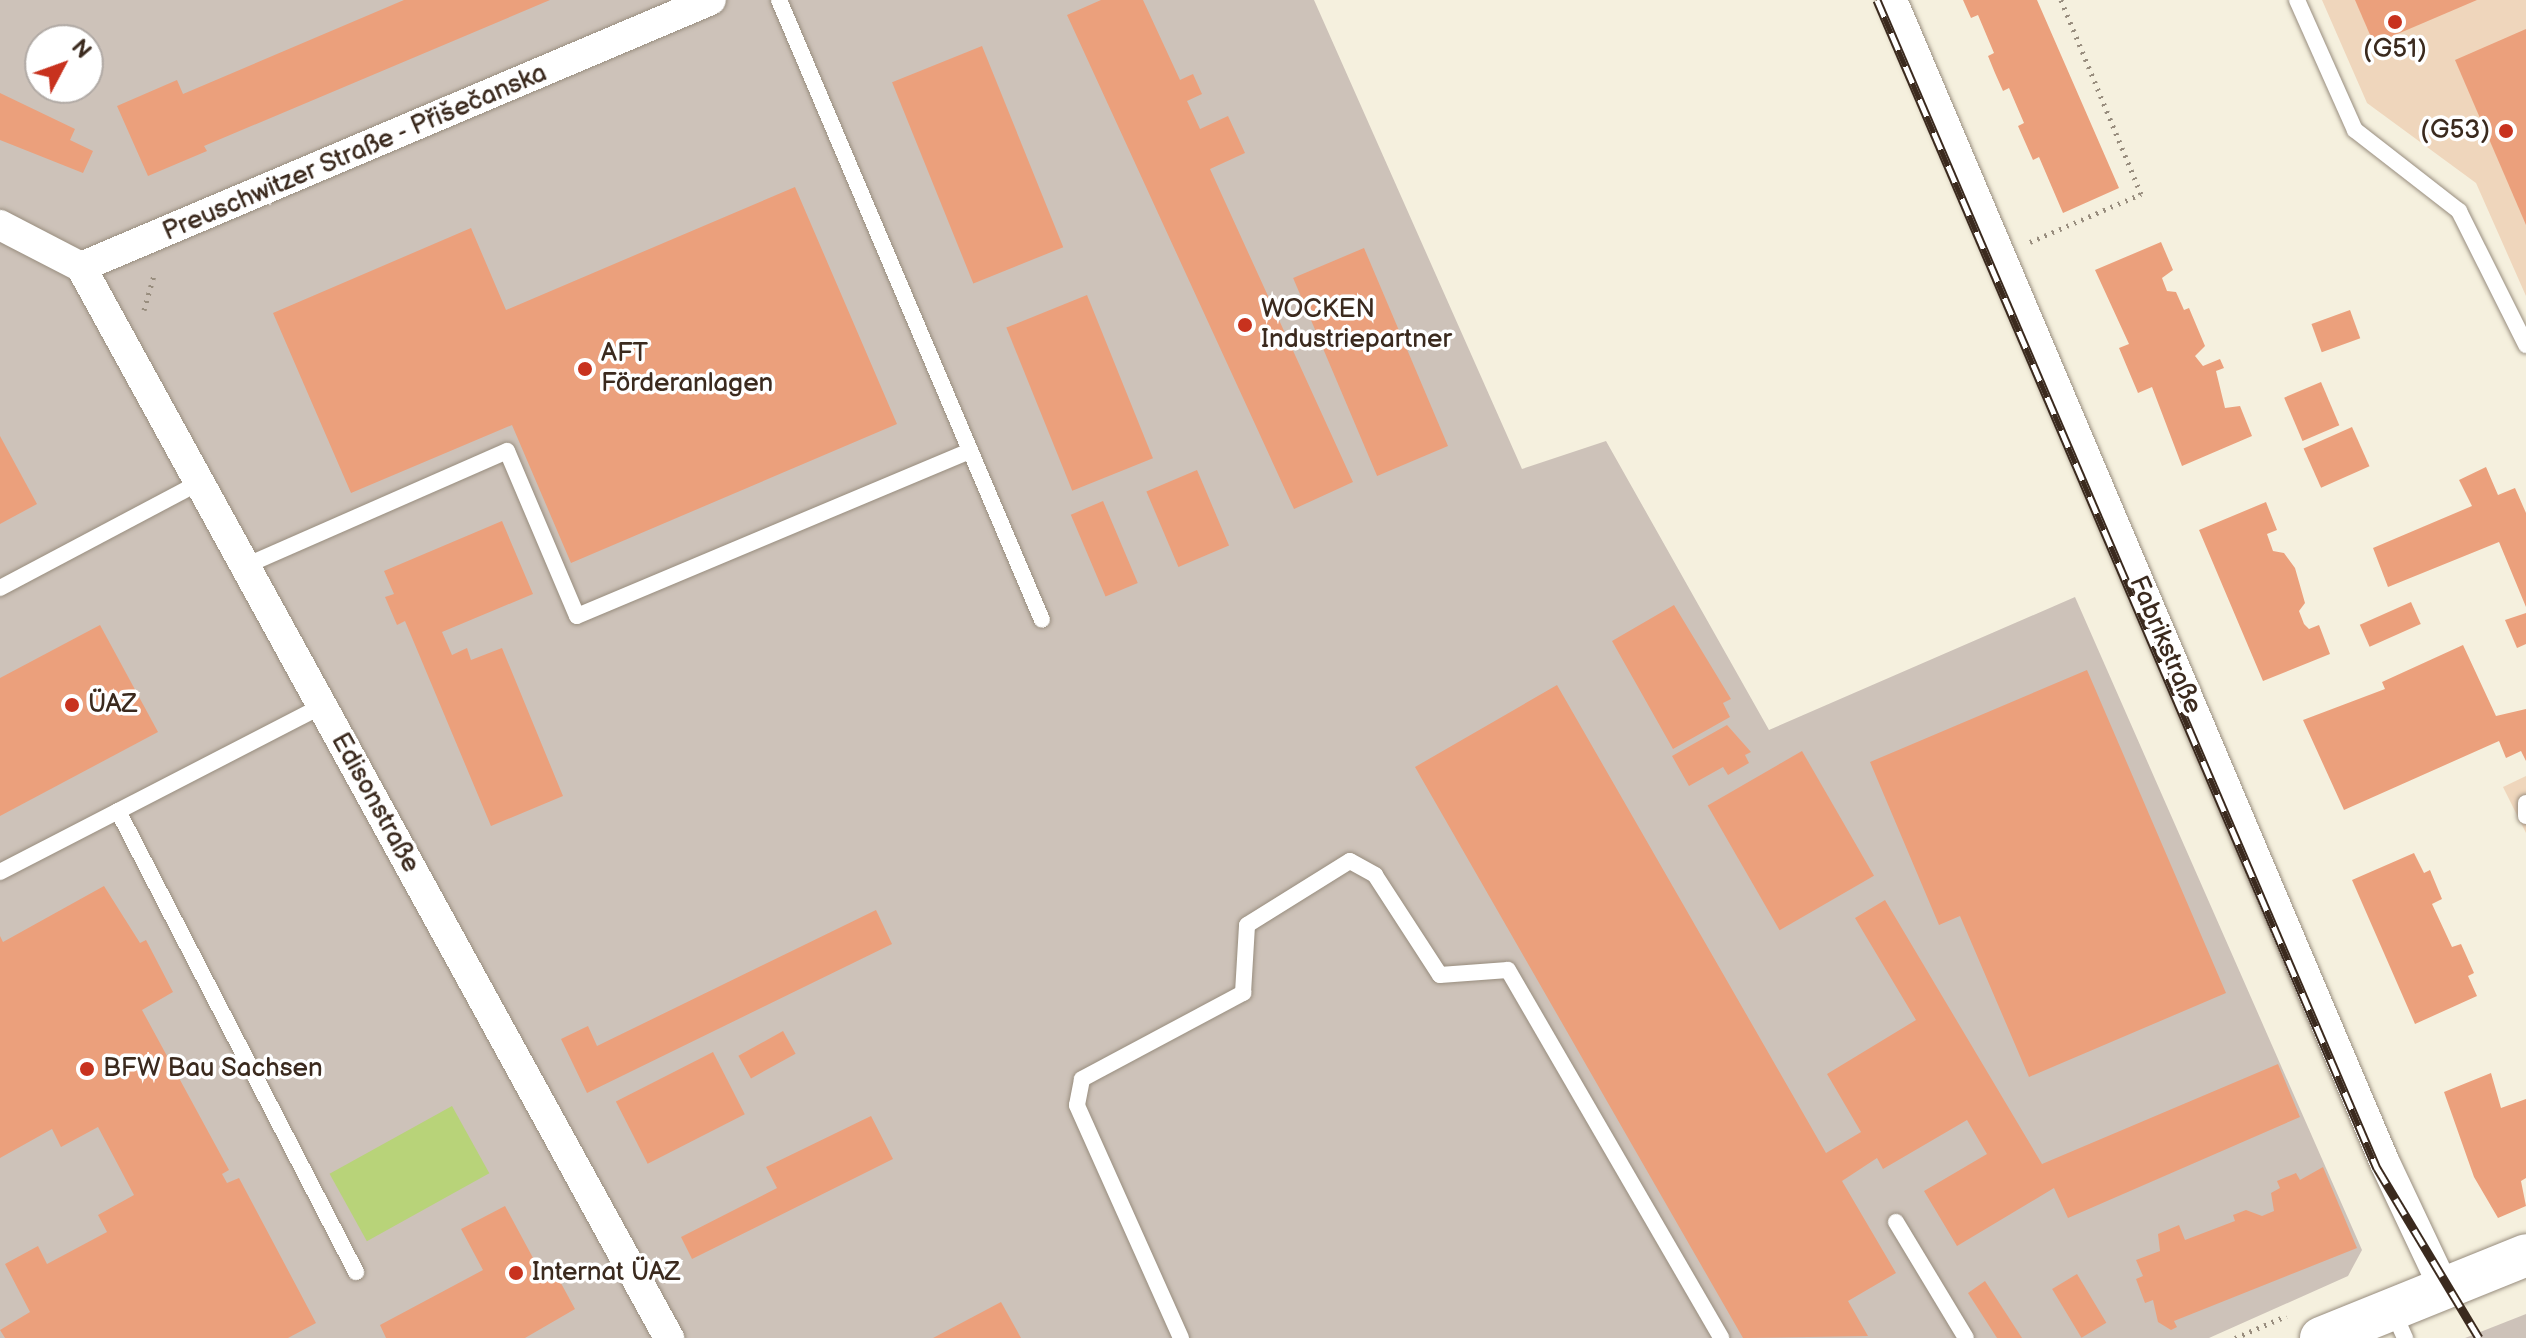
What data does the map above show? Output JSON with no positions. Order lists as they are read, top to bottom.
{
  "streets": {
    "street": ["Preuschwitzer Straße - Přišečanska", "Fabrikstraße", "Edisonstraße"]
  },
  "crossings": [
    ["Preuschwitzer Straße - Přišečanska", "Edisonstraße"]
  ],
  "places": [
    "(G51)",
    "(G53)",
    "WOCKEN Industriepartner",
    "AFT Förderanlagen",
    "ÜAZ",
    "BFW Bau Sachsen",
    "Internat ÜAZ"
  ],
  "north": "top right"
}
